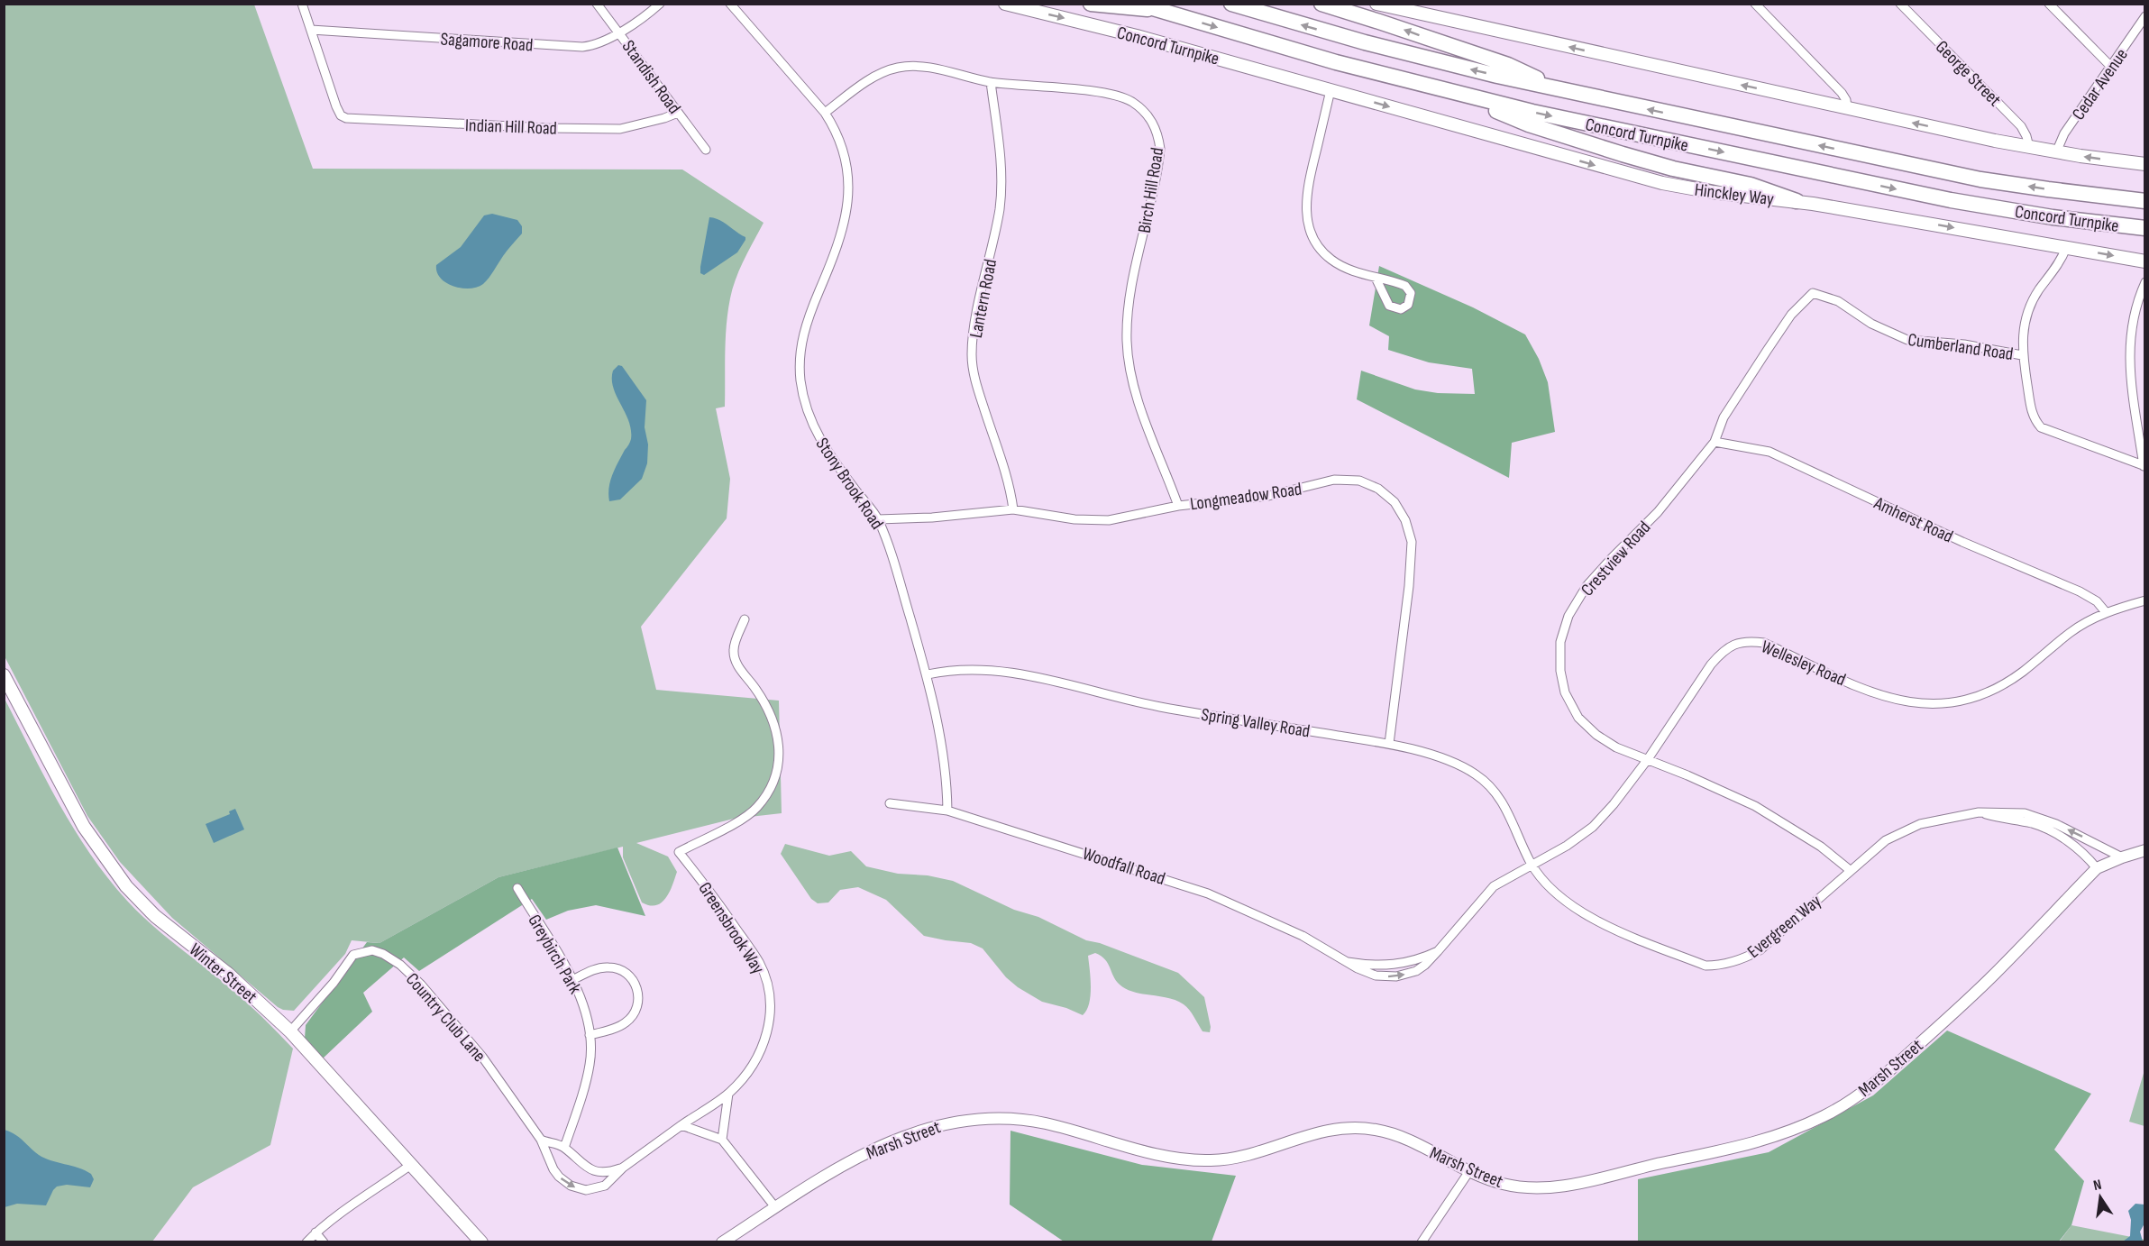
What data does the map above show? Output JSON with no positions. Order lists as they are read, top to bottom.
{
  "streets": {
    "highway": ["Concord Turnpike"],
    "main road": ["Hinckley Way", "Winter Street"],
    "street": [
      "Sagamore Road",
      "George Street",
      "Standish Road",
      "Cedar Avenue",
      "Indian Hill Road",
      "Birch Hill Road",
      "Lantern Road",
      "Cumberland Road",
      "Stony Brook Road",
      "Longmeadow Road",
      "Amherst Road",
      "Crestview Road",
      "Wellesley Road",
      "Spring Valley Road",
      "Woodfall Road",
      "Evergreen Way",
      "Greensbrook Way",
      "Greybirch Park",
      "Country Club Lane",
      "Marsh Street"
    ]
  },
  "crossings": [
    ["Sagamore Road", "Standish Road"],
    ["Sagamore Road", "Indian Hill Road"],
    ["Concord Turnpike", "Hinckley Way"],
    ["Standish Road", "Indian Hill Road"],
    ["Birch Hill Road", "Lantern Road"],
    ["Birch Hill Road", "Stony Brook Road"],
    ["Birch Hill Road", "Longmeadow Road"],
    ["Lantern Road", "Longmeadow Road"],
    ["Cumberland Road", "Crestview Road"],
    ["Stony Brook Road", "Longmeadow Road"],
    ["Stony Brook Road", "Spring Valley Road"],
    ["Stony Brook Road", "Woodfall Road"],
    ["Longmeadow Road", "Spring Valley Road"],
    ["Amherst Road", "Crestview Road"],
    ["Amherst Road", "Wellesley Road"],
    ["Crestview Road", "Wellesley Road"],
    ["Crestview Road", "Evergreen Way"],
    ["Wellesley Road", "Spring Valley Road"],
    ["Wellesley Road", "Woodfall Road"],
    ["Wellesley Road", "Evergreen Way"],
    ["Spring Valley Road", "Woodfall Road"],
    ["Spring Valley Road", "Evergreen Way"],
    ["Woodfall Road", "Evergreen Way"],
    ["Evergreen Way", "Marsh Street"],
    ["Greensbrook Way", "Country Club Lane"],
    ["Winter Street", "Country Club Lane"]
  ],
  "north": "top"
}
